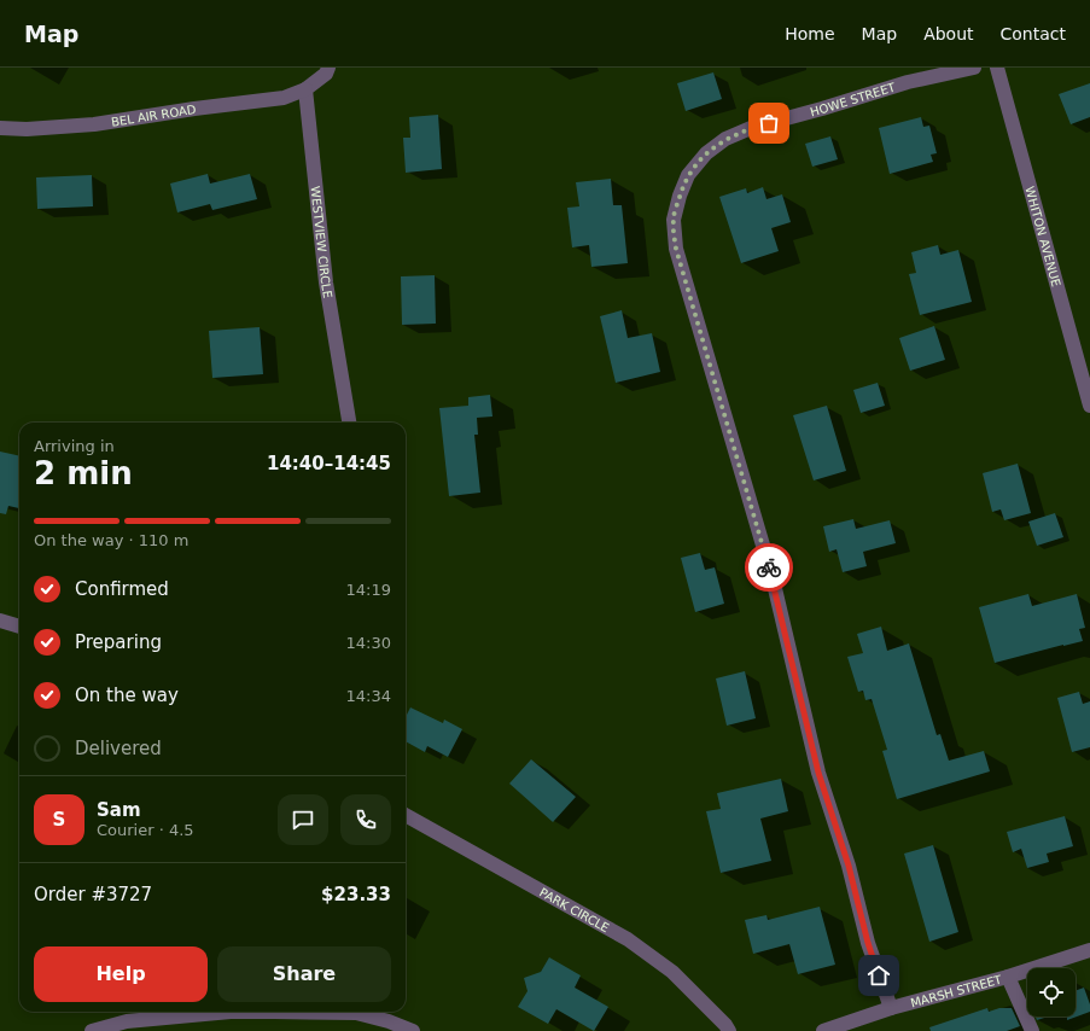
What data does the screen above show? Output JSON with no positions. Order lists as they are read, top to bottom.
{
  "streets": {
    "street": [
      "HOWE STREET",
      "BEL AIR ROAD",
      "WHITON AVENUE",
      "WESTVIEW CIRCLE",
      "PARK CIRCLE",
      "MARSH STREET"
    ]
  },
  "crossings": [
    ["HOWE STREET", "MARSH STREET"],
    ["BEL AIR ROAD", "WESTVIEW CIRCLE"]
  ],
  "page": {
    "header": "Map",
    "nav": [
      "Home",
      "Map",
      "About",
      "Contact"
    ],
    "heading": ["2 min", "Arriving in", "14:40–14:45"],
    "panel": [
      "Sam",
      "Courier · 4.5",
      "Order #3727",
      "$23.33"
    ],
    "bar": "On the way · 110 m",
    "list": [
      ["Confirmed", "14:19"],
      ["Preparing", "14:30"],
      ["On the way", "14:34"],
      "Delivered"
    ],
    "round": "S",
    "buttons": ["Help", "Share"]
  }
}
